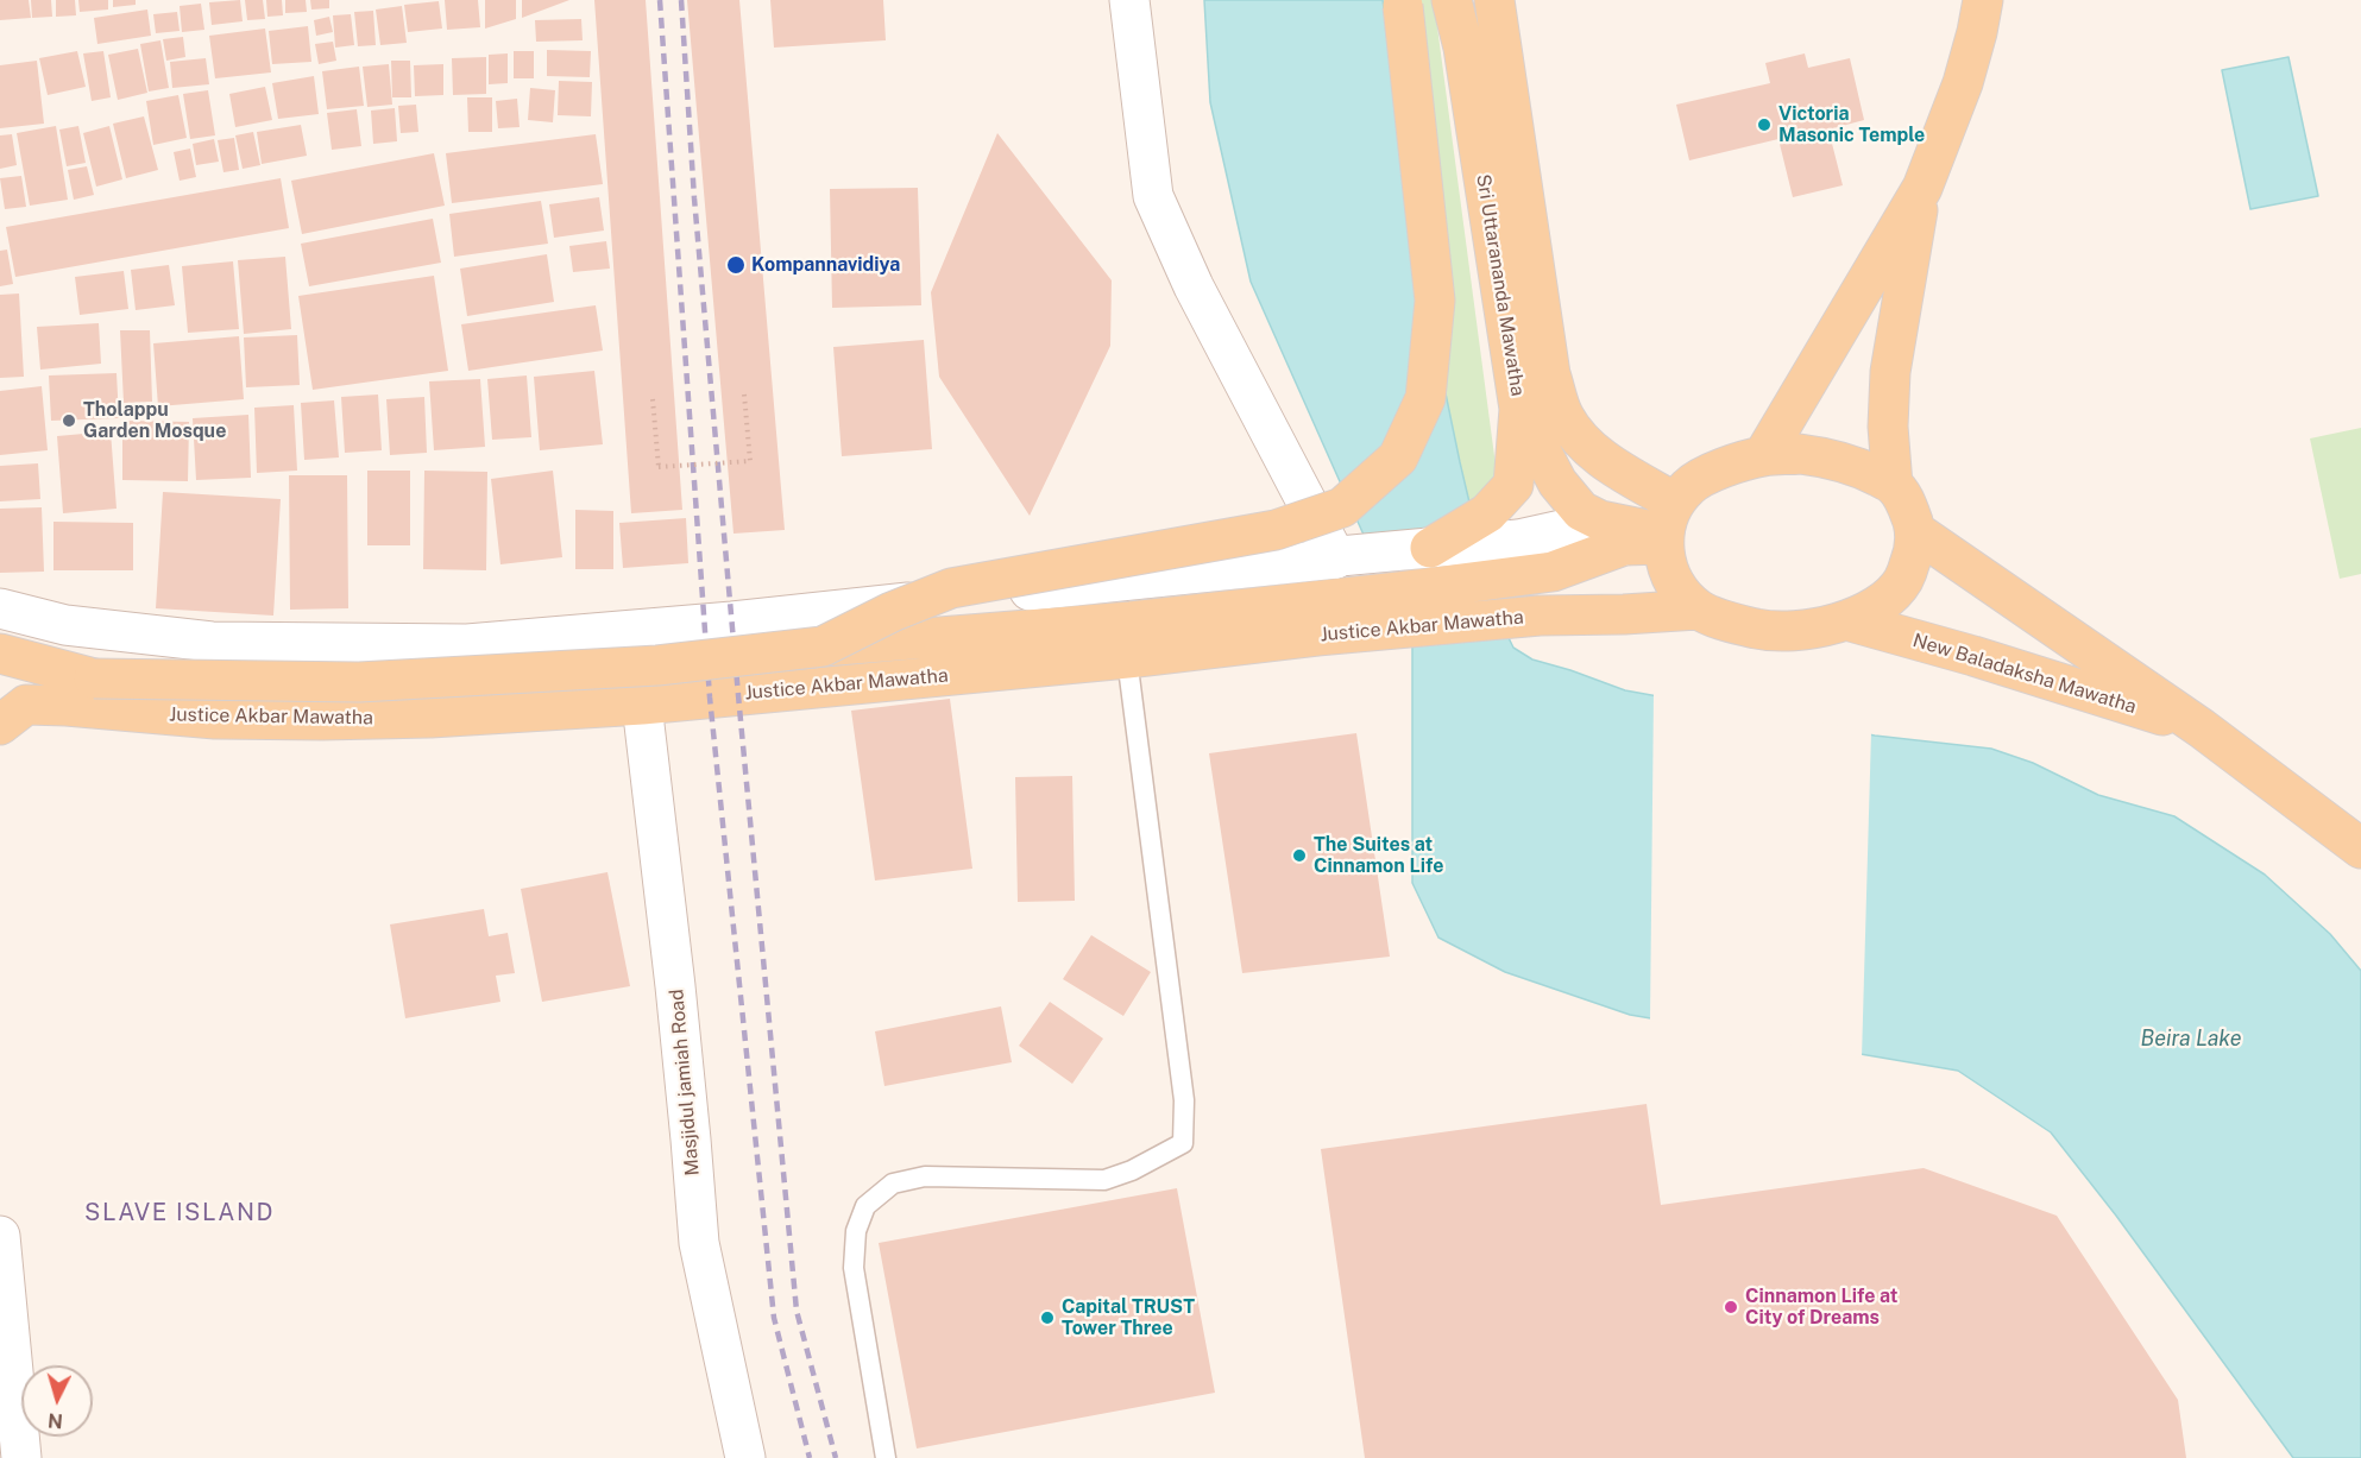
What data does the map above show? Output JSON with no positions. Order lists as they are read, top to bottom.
{
  "streets": {
    "main road": ["Sri Uttarananda Mawatha", "Justice Akbar Mawatha", "New Baladaksha Mawatha"],
    "street": ["Masjidul jamiah Road"]
  },
  "crossings": [
    ["Sri Uttarananda Mawatha", "Justice Akbar Mawatha"],
    ["Sri Uttarananda Mawatha", "New Baladaksha Mawatha"],
    ["Justice Akbar Mawatha", "New Baladaksha Mawatha"],
    ["Justice Akbar Mawatha", "Masjidul jamiah Road"]
  ],
  "districts": ["SLAVE ISLAND"],
  "water": ["Beira Lake"],
  "places": [
    "Victoria Masonic Temple",
    "Kompannavidiya",
    "Tholappu Garden Mosque",
    "The Suites at Cinnamon Life",
    "Cinnamon Life at City of Dreams",
    "Capital TRUST Tower Three"
  ],
  "north": "bottom"
}
